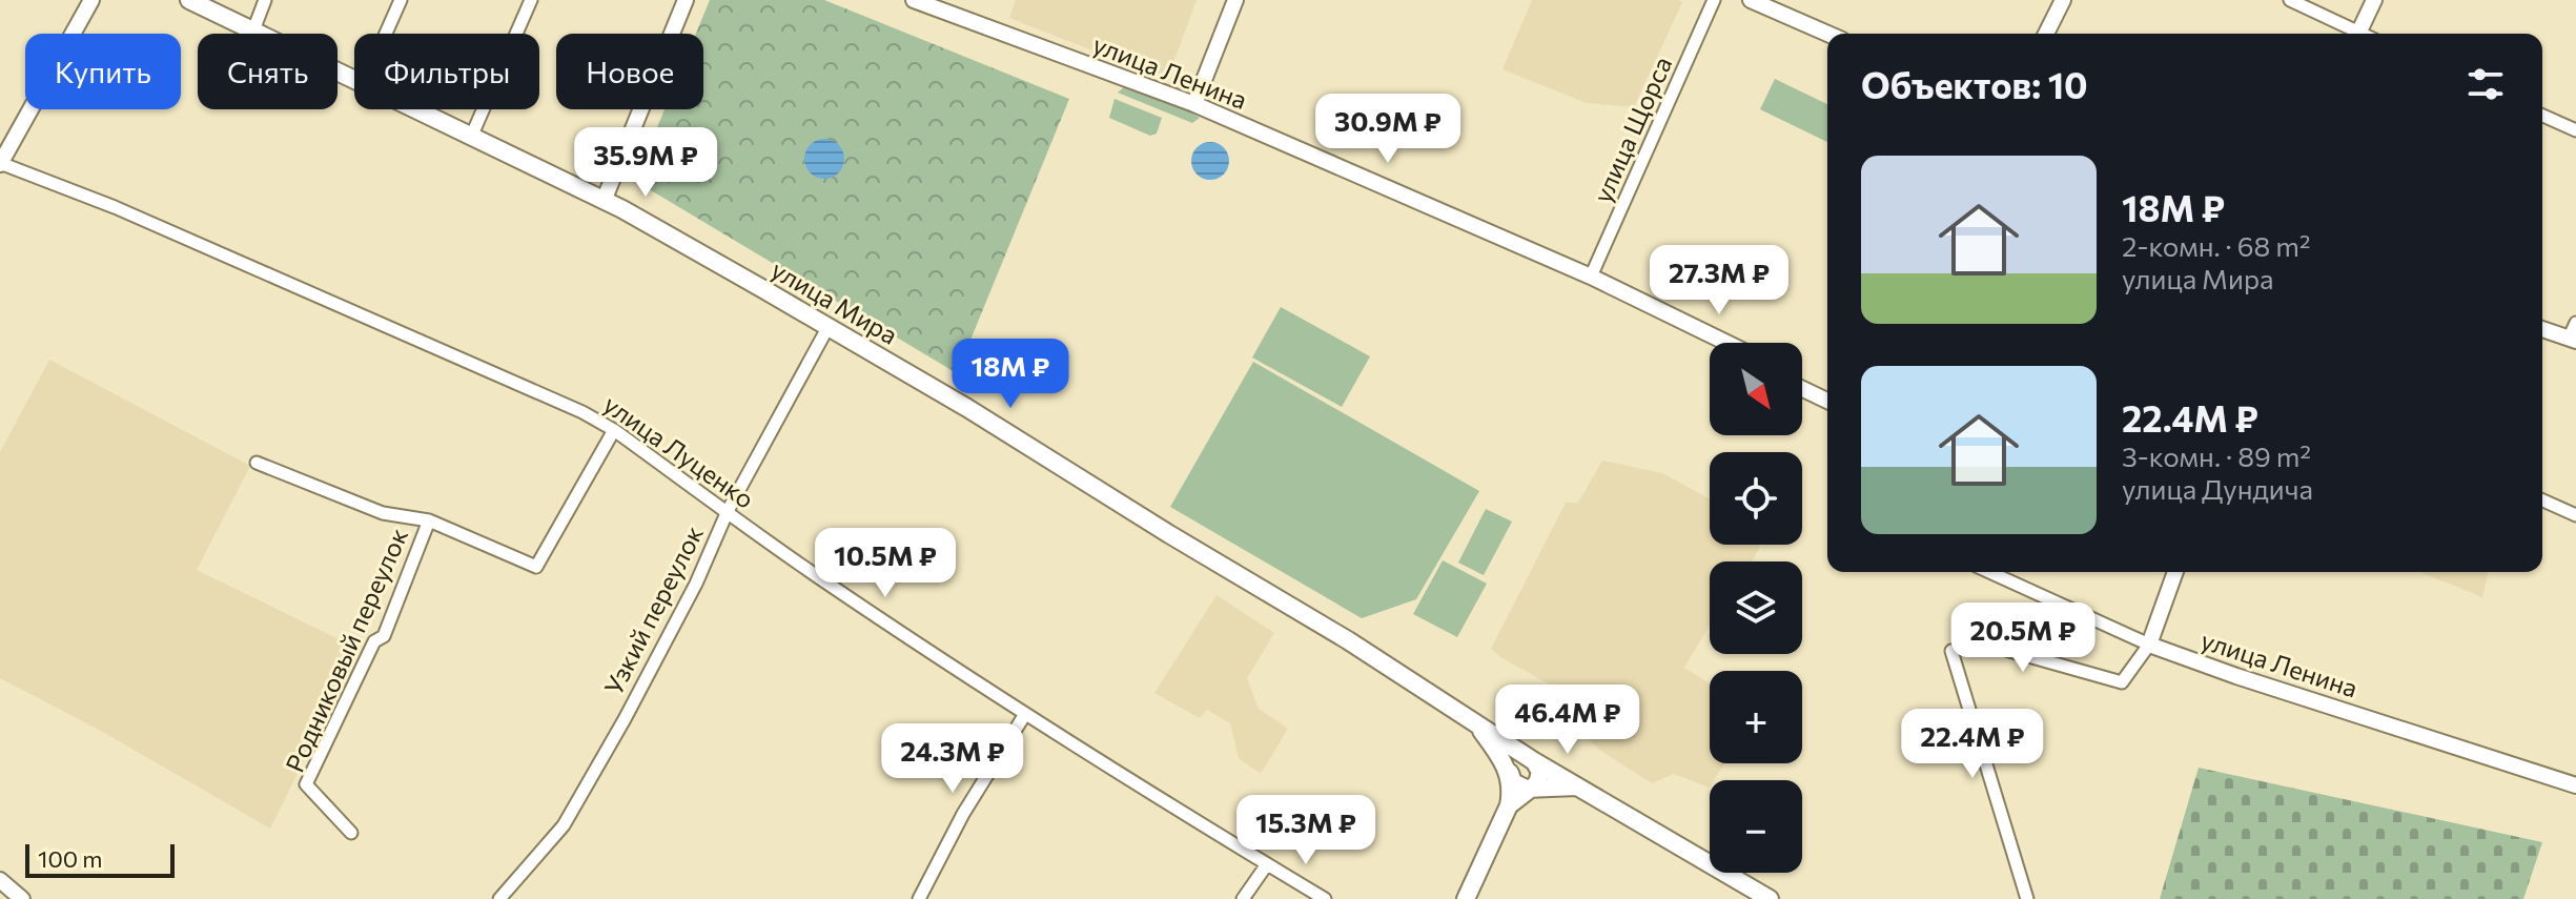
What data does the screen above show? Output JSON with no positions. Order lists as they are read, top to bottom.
{
  "streets": {
    "main road": ["улица Мира"],
    "street": [
      "улица Ленина",
      "улица Щорса",
      "улица Луценко",
      "Узкий переулок",
      "Родниковый переулок"
    ]
  },
  "crossings": [
    ["улица Ленина", "улица Щорса"],
    ["улица Мира", "Узкий переулок"],
    ["улица Луценко", "Узкий переулок"],
    ["улица Луценко", "Родниковый переулок"]
  ],
  "scale_bar": "100 m",
  "north": "bottom right",
  "page": {
    "chip": [
      "Купить",
      "Снять",
      "Фильтры",
      "Новое"
    ],
    "heading": "Объектов: 10",
    "price": [
      "30.9M ₽",
      "35.9M ₽",
      "27.3M ₽",
      "18M ₽",
      "10.5M ₽",
      "20.5M ₽",
      "46.4M ₽",
      "22.4M ₽",
      "24.3M ₽",
      "15.3M ₽"
    ],
    "list": [
      {
        "name": "18M ₽",
        "note": "2-комн. · 68 m² · улица Мира"
      },
      {
        "name": "22.4M ₽",
        "note": "3-комн. · 89 m² · улица Дундича"
      }
    ],
    "map_buttons": ["+", "−"],
    "scale": "100 m"
  }
}
